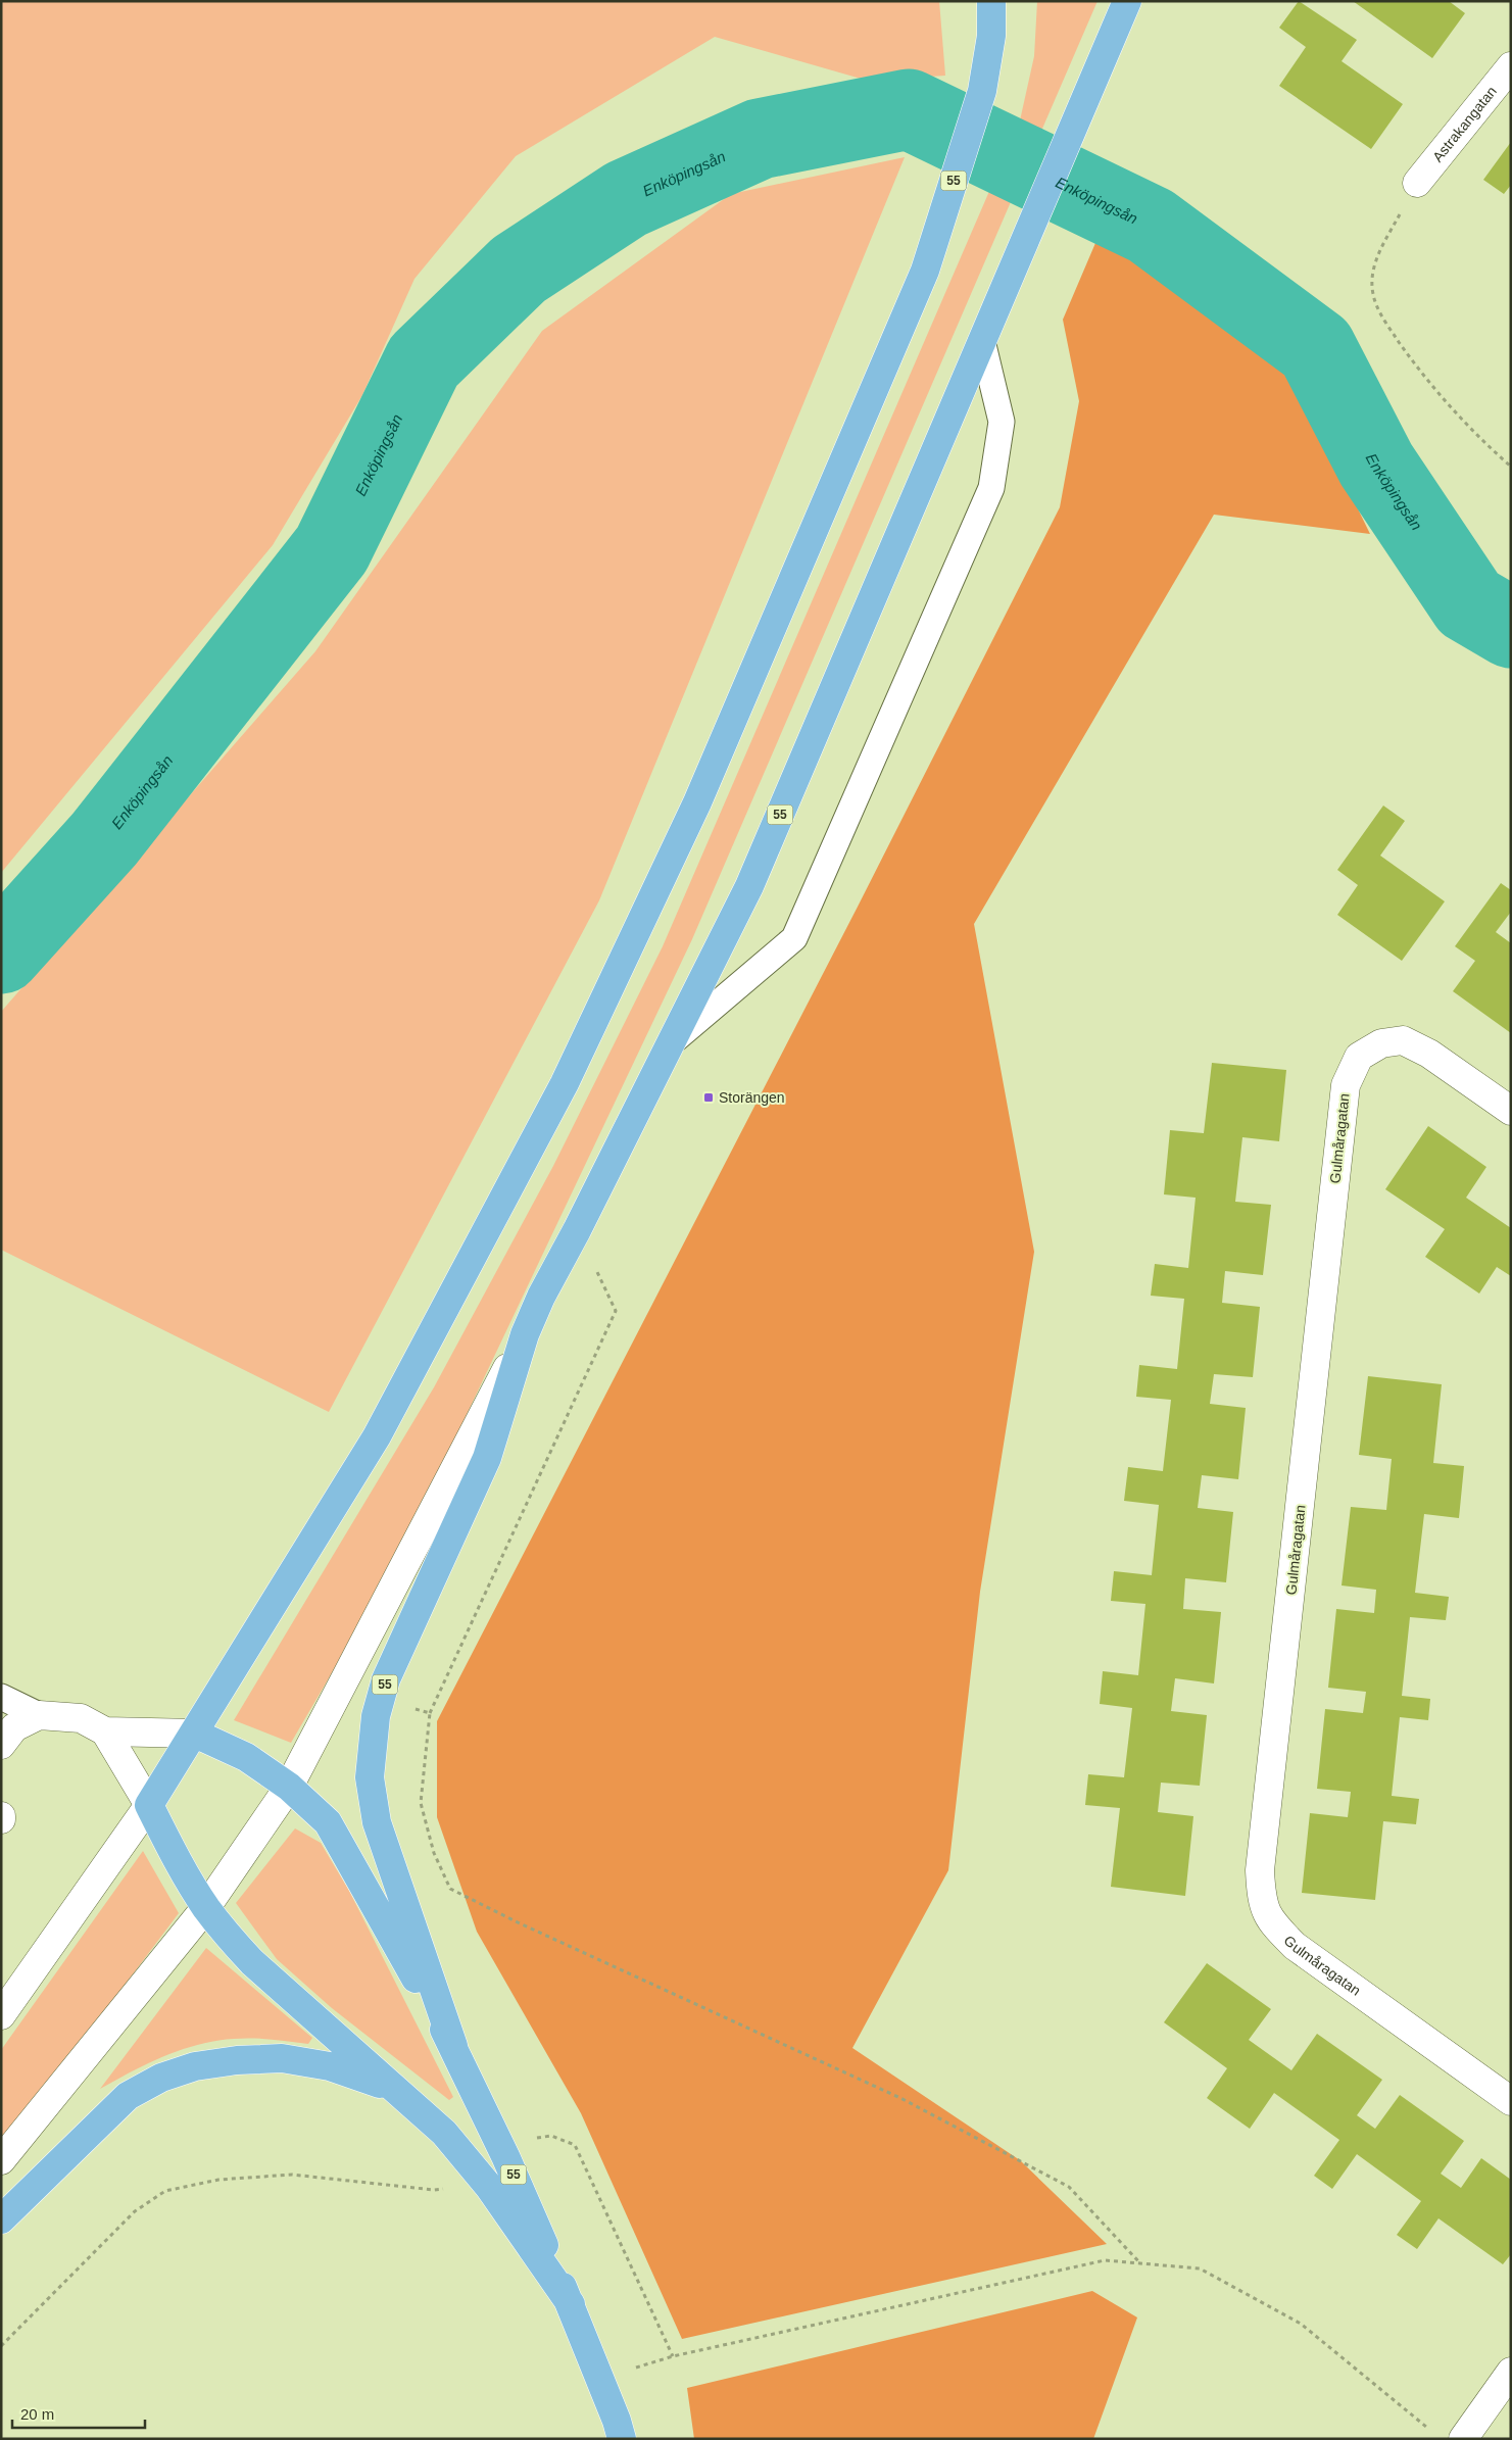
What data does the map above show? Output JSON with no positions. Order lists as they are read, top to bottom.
{
  "streets": {
    "main road": ["55"],
    "street": ["Astrakangatan", "Gulmåragatan"]
  },
  "water": ["Enköpingsån"],
  "places": {
    "transit": ["Storängen"]
  },
  "scale_bar": "20 m"
}
